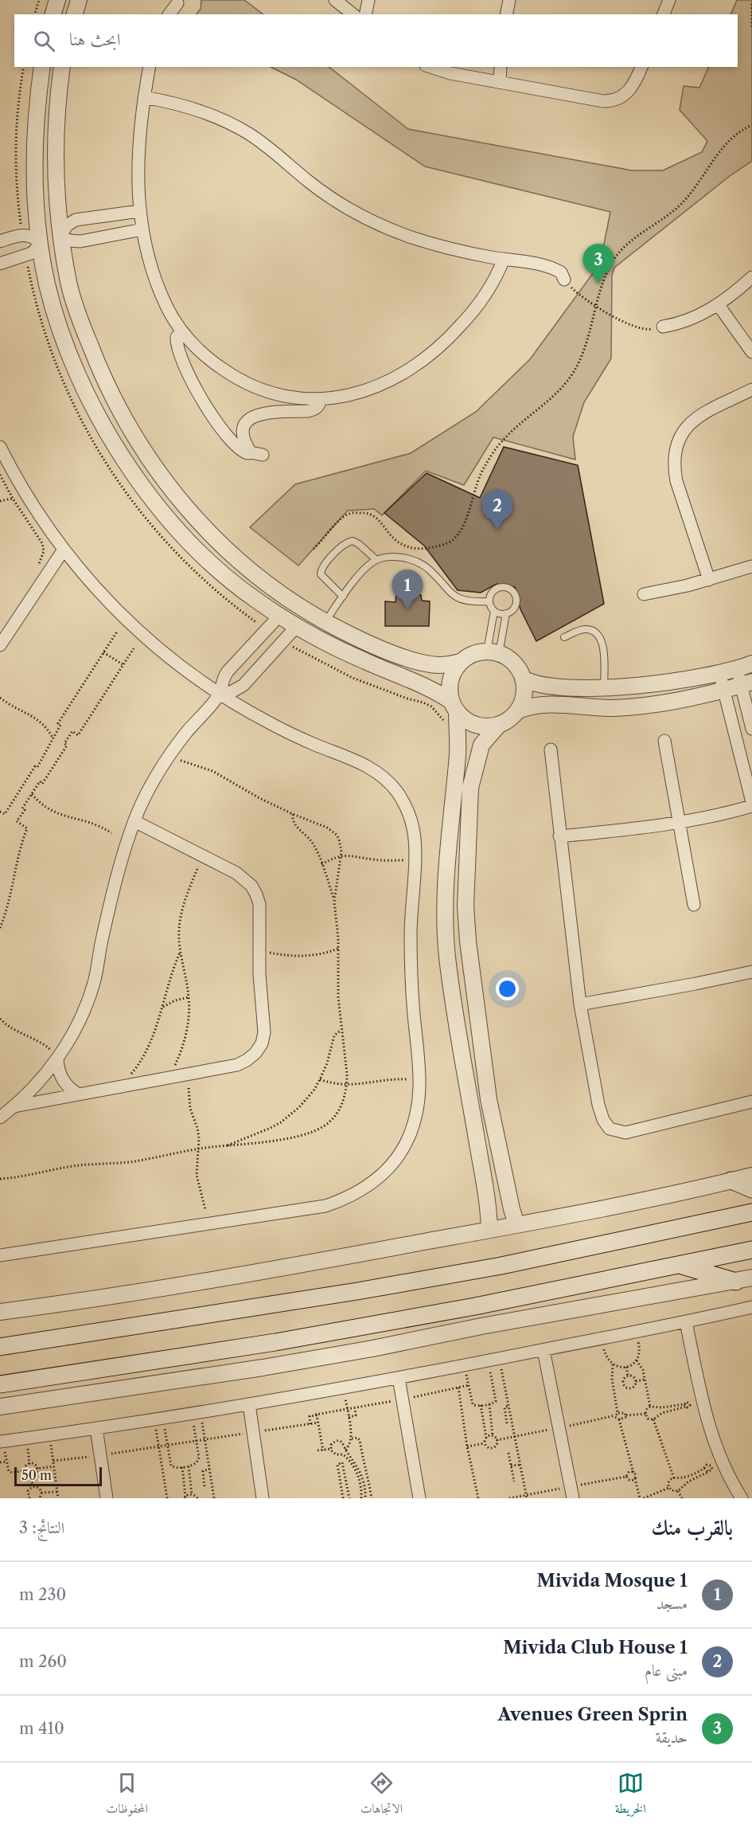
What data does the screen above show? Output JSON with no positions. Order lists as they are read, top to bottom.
{
  "scale_bar": "50 m",
  "page": {
    "search": "ابحث هنا",
    "pins": ["3", "2", "1"],
    "scale": "50 m",
    "heading": ["بالقرب منك", "النتائج: 3"],
    "list": [
      {
        "mark": "1",
        "name": "Mivida Mosque 1",
        "note": "مسجد",
        "value": "230 m"
      },
      {
        "mark": "2",
        "name": "Mivida Club House 1",
        "note": "مبنى عام",
        "value": "260 m"
      },
      {
        "mark": "3",
        "name": "Avenues Green Sprin",
        "note": "حديقة",
        "value": "410 m"
      }
    ],
    "nav": ["الخريطة", "الاتجاهات", "المحفوظات"]
  }
}
